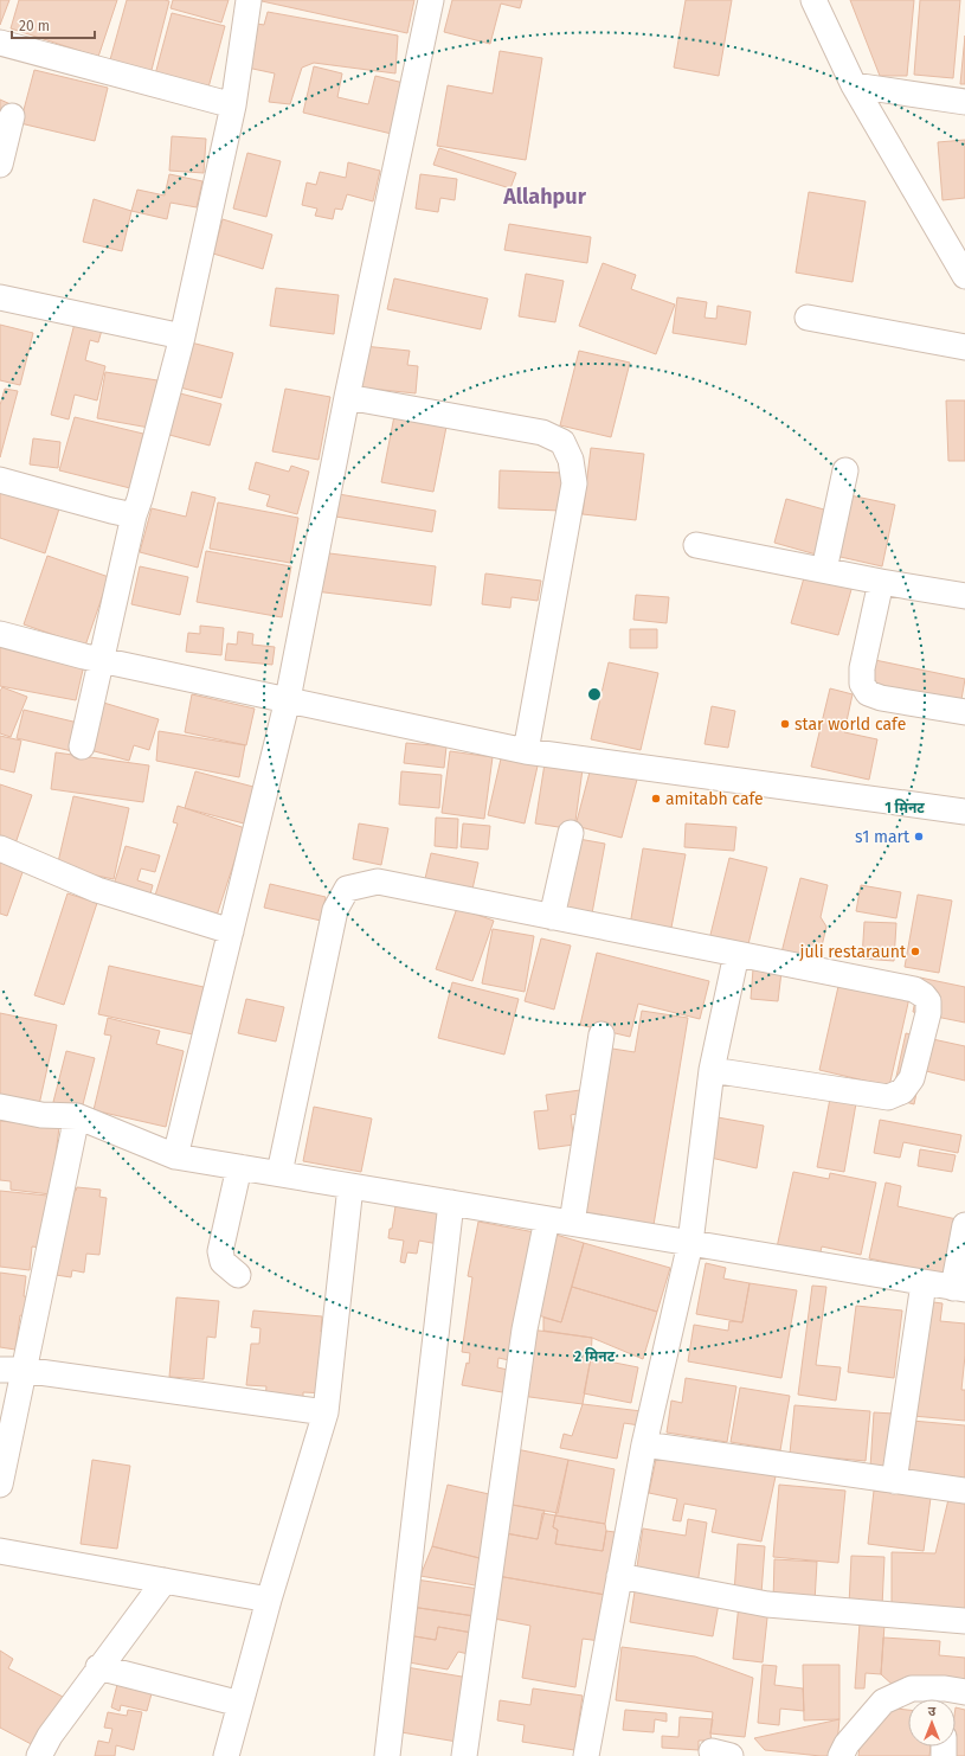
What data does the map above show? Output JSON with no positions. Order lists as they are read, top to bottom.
{
  "districts": ["Allahpur"],
  "places": [
    "star world cafe",
    "amitabh cafe",
    "s1 mart",
    "juli restaraunt"
  ],
  "scale_bar": "20 m",
  "north": "top",
  "rings": ["1 मिनट", "2 मिनट"]
}
